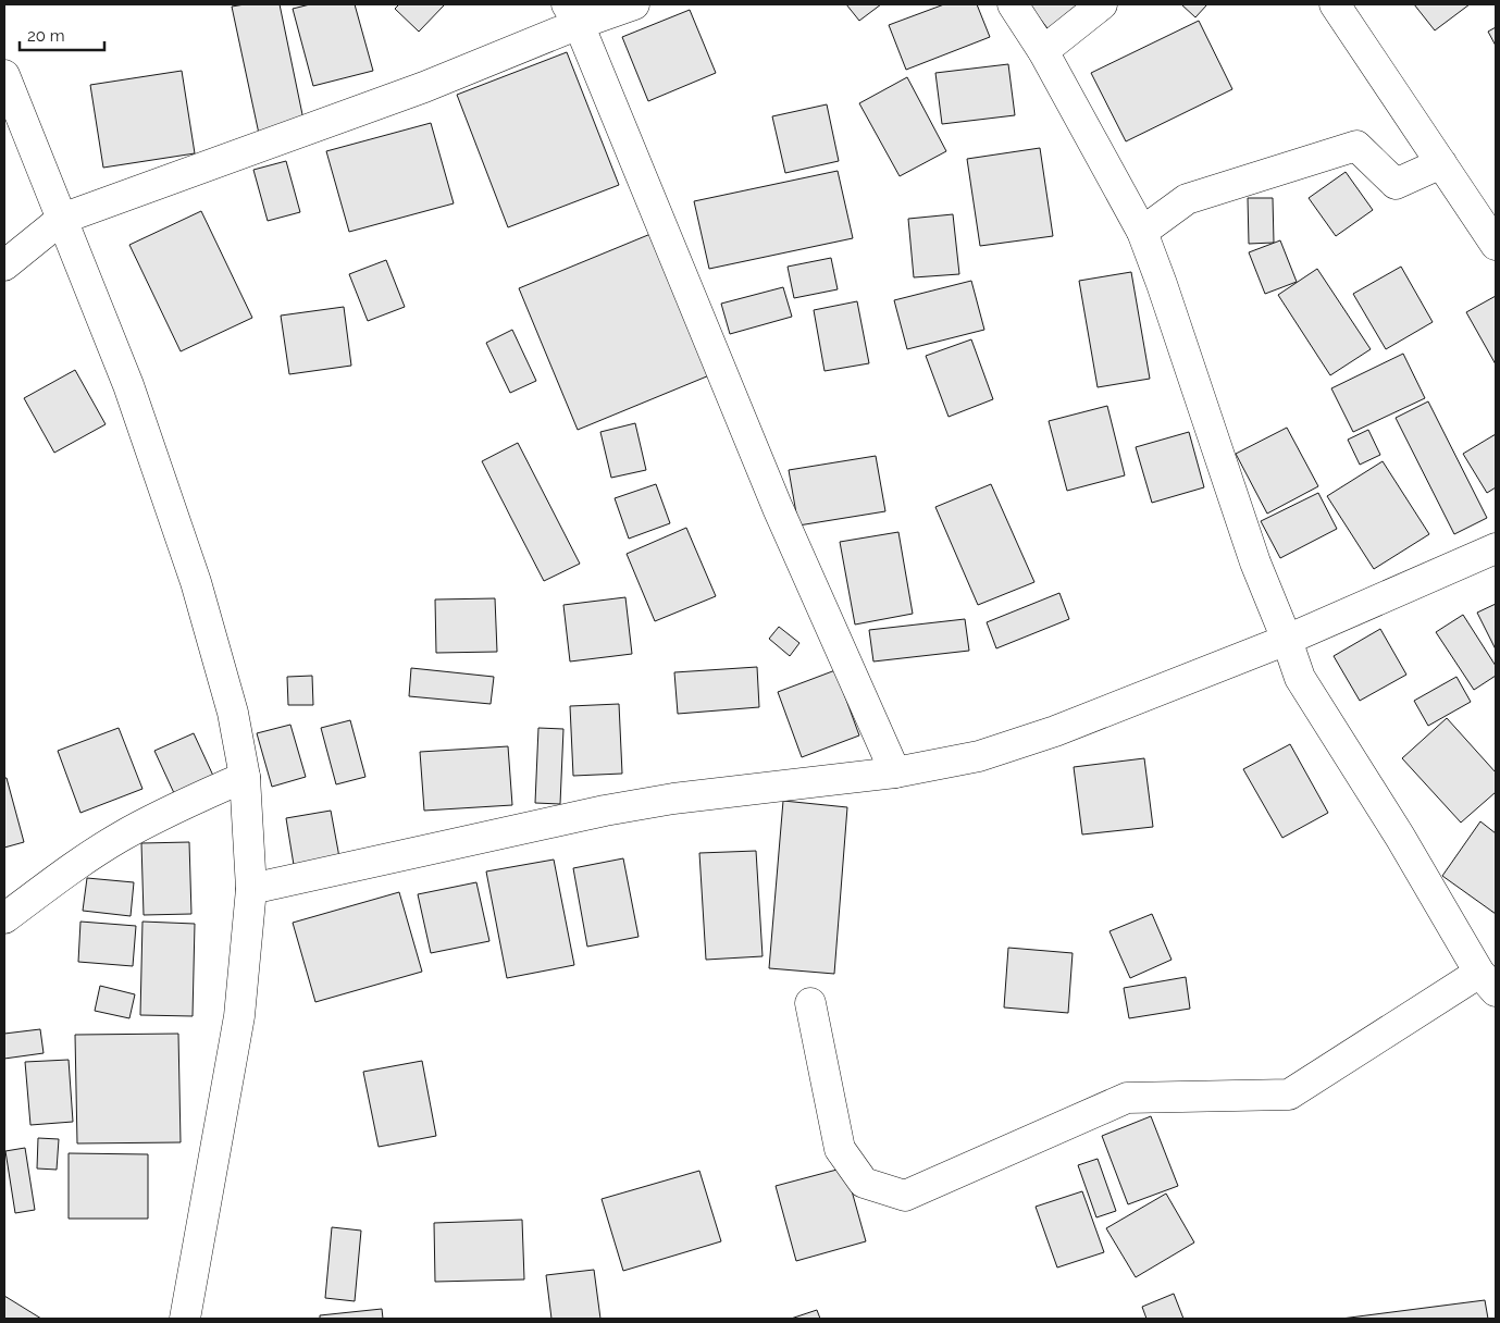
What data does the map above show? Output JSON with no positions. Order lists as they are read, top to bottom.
{
  "scale_bar": "20 m"
}
